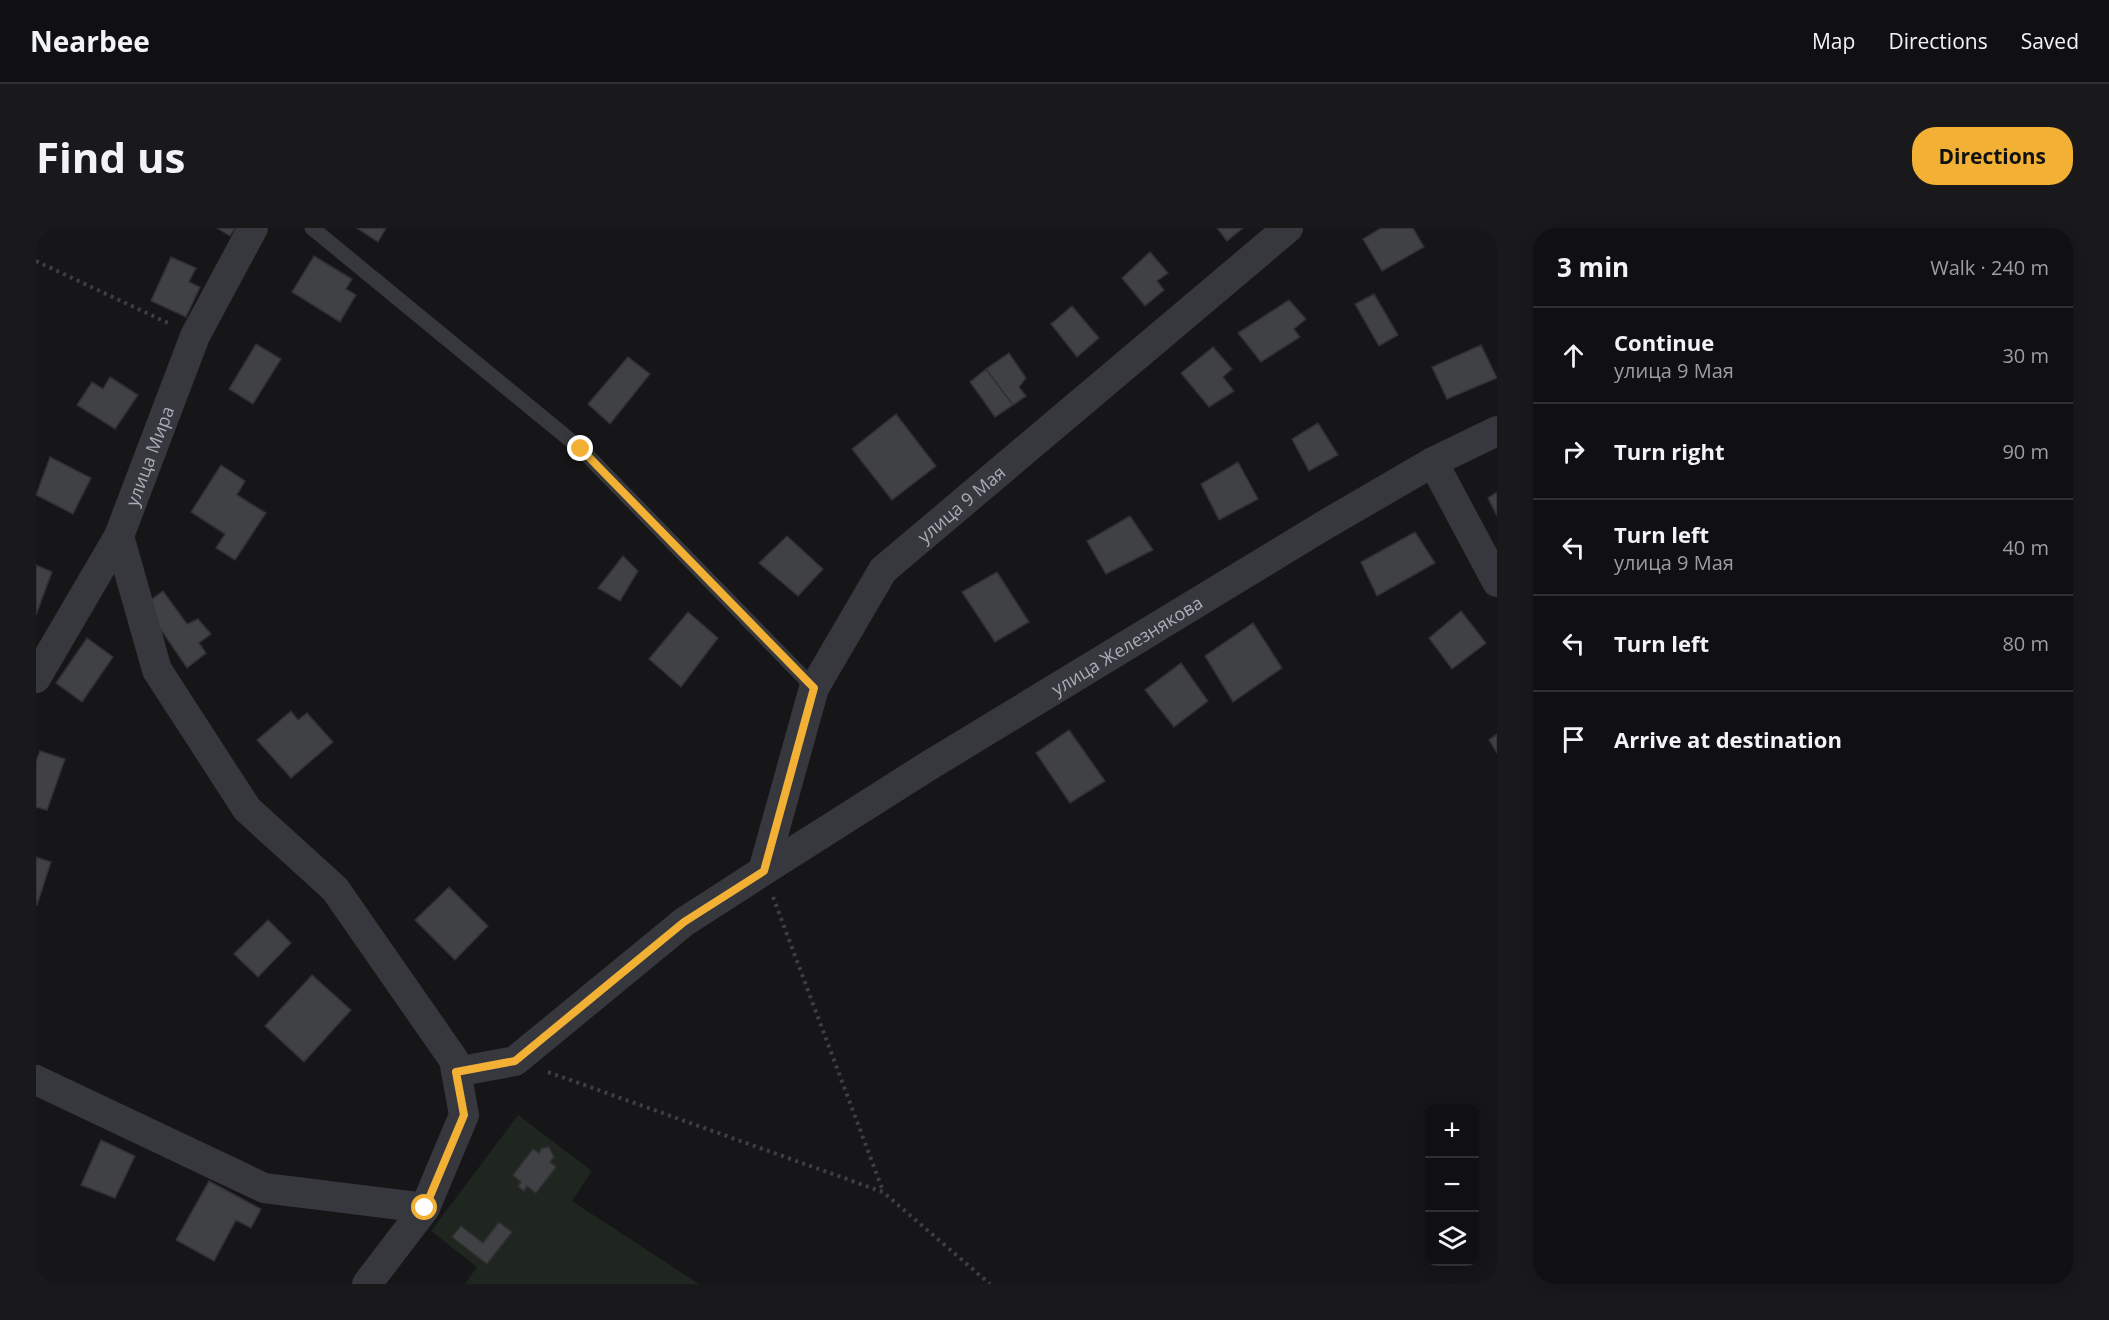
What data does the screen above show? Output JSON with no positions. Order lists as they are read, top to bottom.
{
  "streets": {
    "street": ["улица Мира", "улица 9 Мая", "улица Железнякова"]
  },
  "crossings": [
    ["улица 9 Мая", "улица Железнякова"]
  ],
  "page": {
    "header": "Nearbee",
    "nav": ["Map", "Directions", "Saved"],
    "buttons": "Directions",
    "title": "Find us",
    "heading": ["3 min", "Walk · 240 m"],
    "list": [
      ["Continue", "улица 9 Мая", "30 m"],
      ["Turn right", "90 m"],
      ["Turn left", "улица 9 Мая", "40 m"],
      ["Turn left", "80 m"],
      "Arrive at destination"
    ],
    "map_buttons": ["+", "−"]
  }
}
